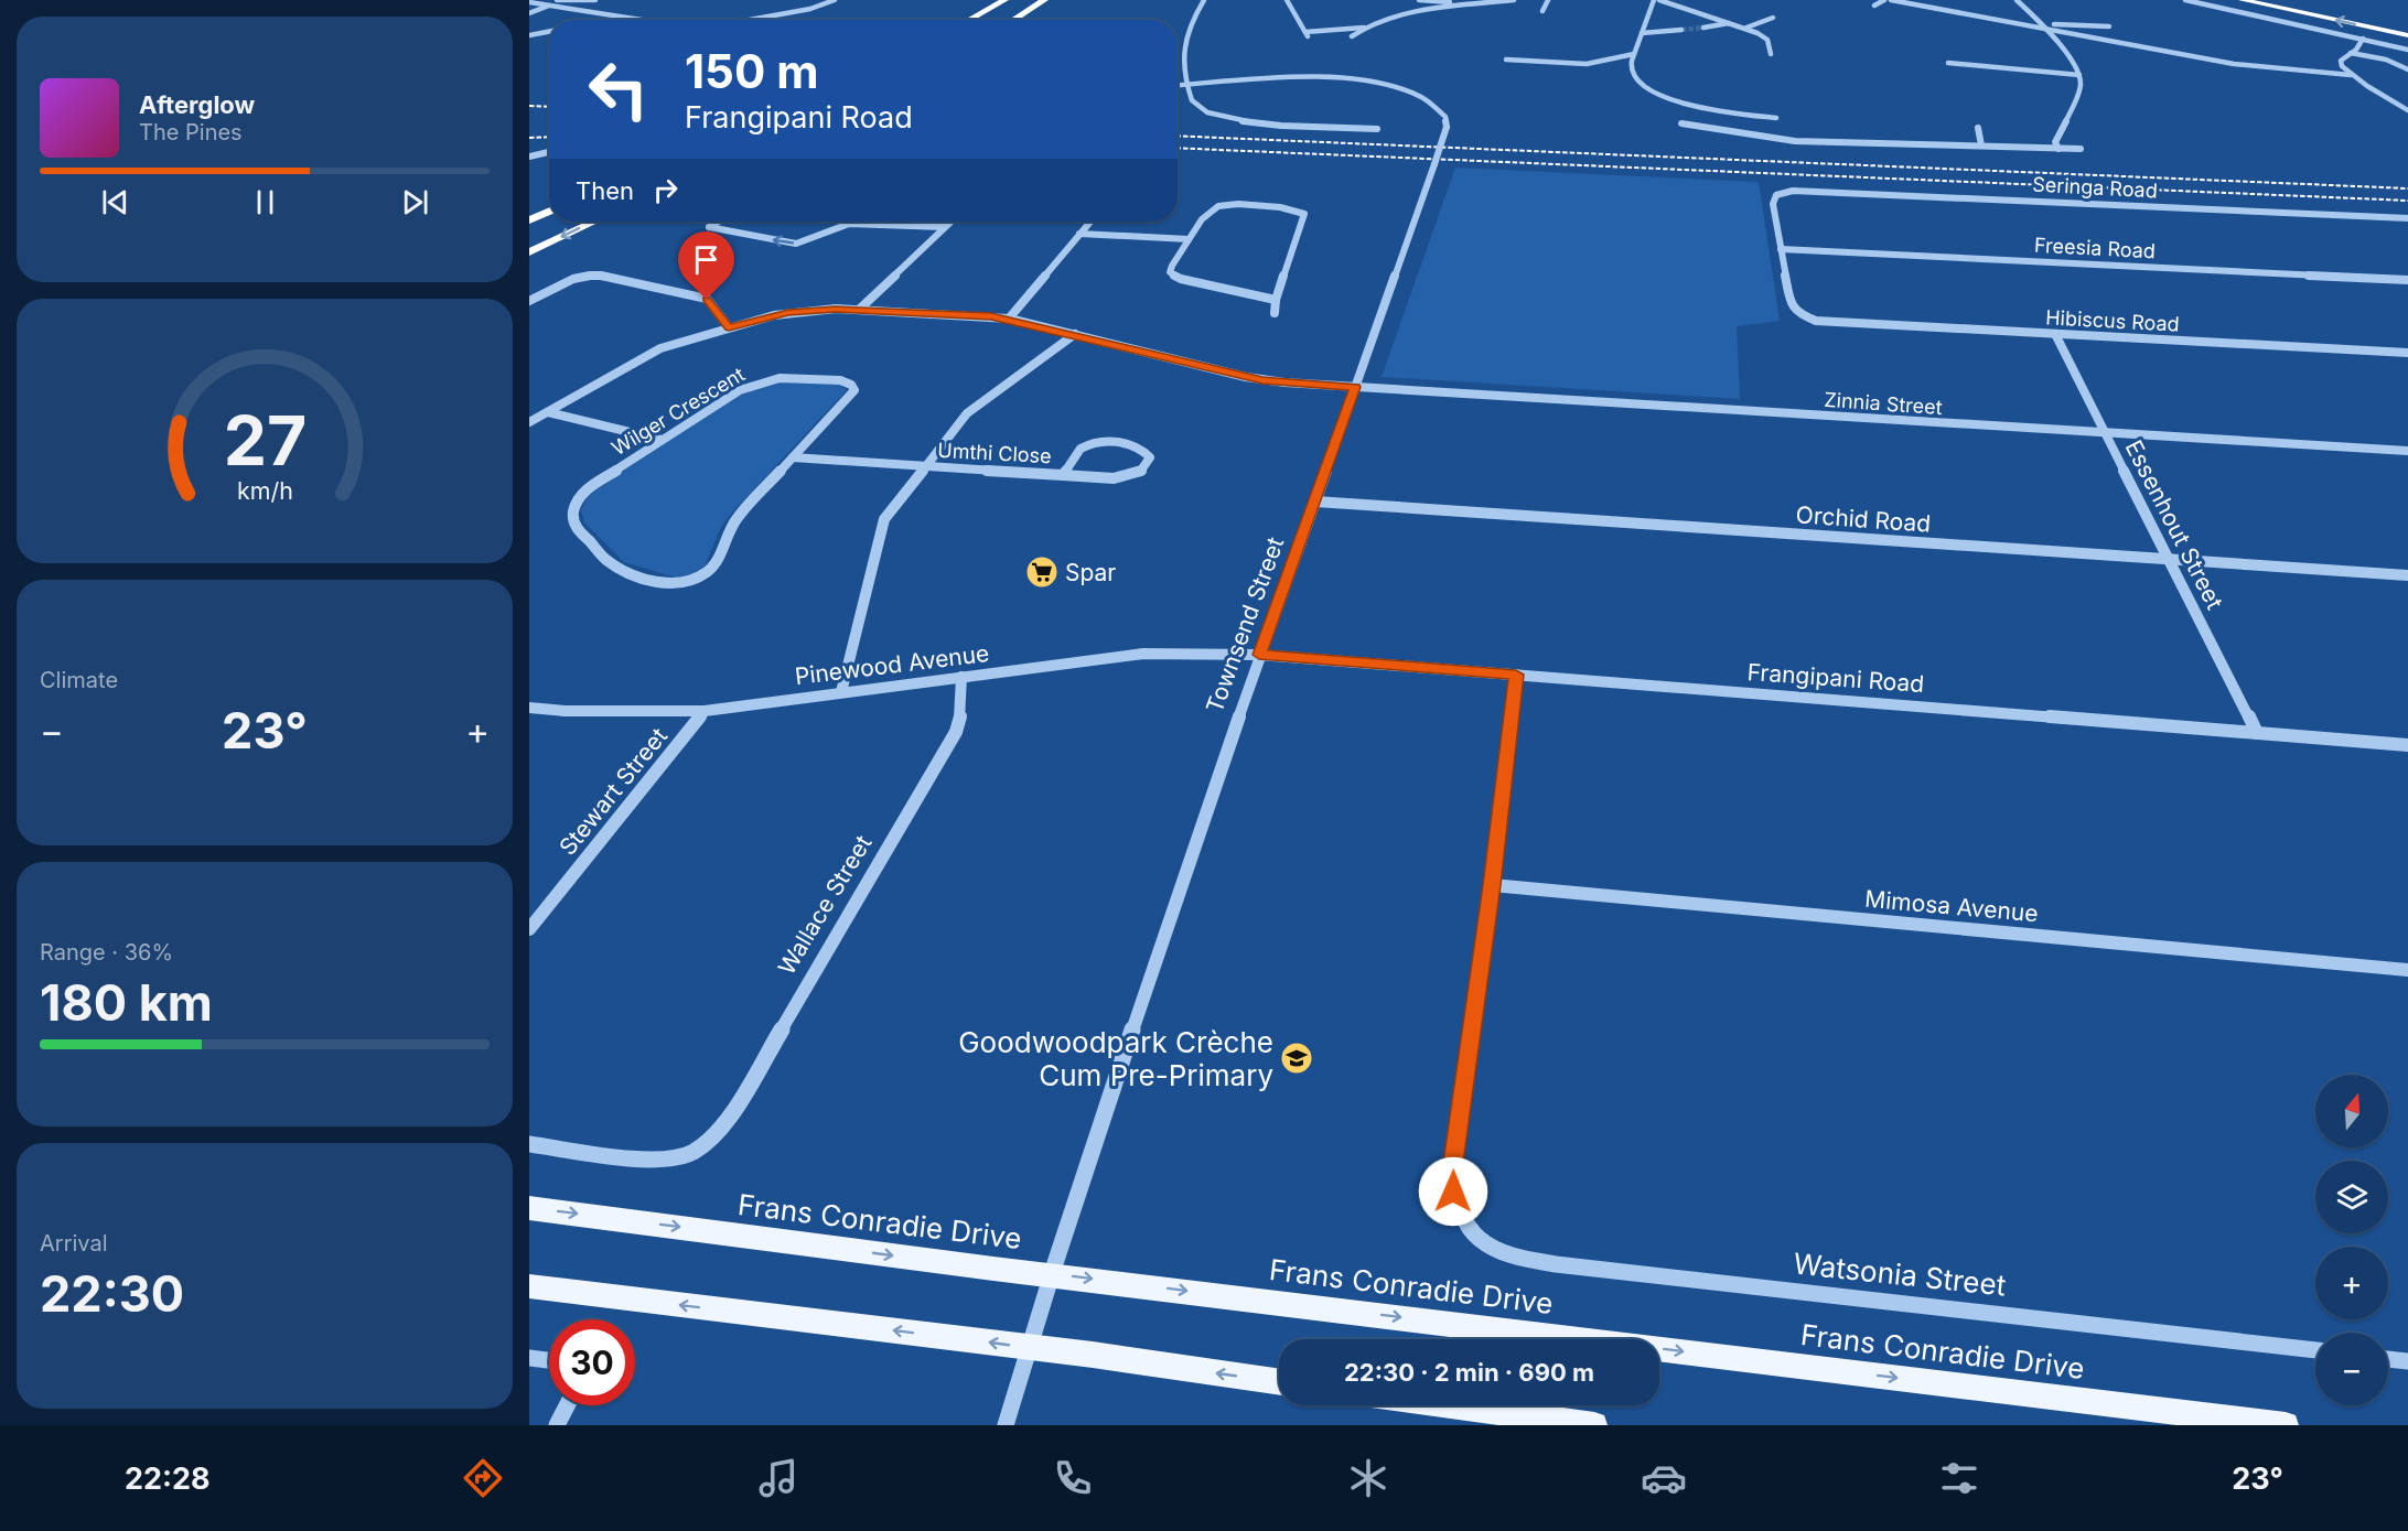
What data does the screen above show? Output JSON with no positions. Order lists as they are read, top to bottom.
{
  "streets": {
    "main road": ["Frans Conradie Drive"],
    "street": [
      "Seringa Road",
      "Freesia Road",
      "Hibiscus Road",
      "Zinnia Street",
      "Wilger Crescent",
      "Umthi Close",
      "Orchid Road",
      "Essenhout Street",
      "Townsend Street",
      "Pinewood Avenue",
      "Frangipani Road",
      "Stewart Street",
      "Wallace Street",
      "Mimosa Avenue",
      "Watsonia Street"
    ]
  },
  "crossings": [
    ["Seringa Road", "Freesia Road"],
    ["Seringa Road", "Hibiscus Road"],
    ["Freesia Road", "Hibiscus Road"],
    ["Hibiscus Road", "Essenhout Street"],
    ["Zinnia Street", "Essenhout Street"],
    ["Zinnia Street", "Townsend Street"],
    ["Wilger Crescent", "Umthi Close"],
    ["Orchid Road", "Essenhout Street"],
    ["Orchid Road", "Townsend Street"],
    ["Essenhout Street", "Frangipani Road"],
    ["Townsend Street", "Pinewood Avenue"],
    ["Townsend Street", "Frangipani Road"],
    ["Townsend Street", "Frans Conradie Drive"],
    ["Pinewood Avenue", "Frangipani Road"],
    ["Pinewood Avenue", "Stewart Street"],
    ["Pinewood Avenue", "Wallace Street"],
    ["Mimosa Avenue", "Watsonia Street"]
  ],
  "places": {
    "supermarket": ["Spar"],
    "school or university": ["Goodwoodpark Crèche Cum Pre-Primary"]
  },
  "north": "top",
  "page": {
    "turn": ["150 m", "Frangipani Road"],
    "song": ["Afterglow", "The Pines"],
    "then": "Then",
    "tile": [
      "Climate",
      ["Range · 36%", "180 km"],
      ["Arrival", "22:30"]
    ],
    "heat": ["−", "23°", "+"],
    "map_buttons": ["+", "−"],
    "limit": "30",
    "trip": "22:30 · 2 min · 690 m",
    "tabs": ["22:28", "23°"],
    "gauge": ["27", "km/h"]
  }
}
